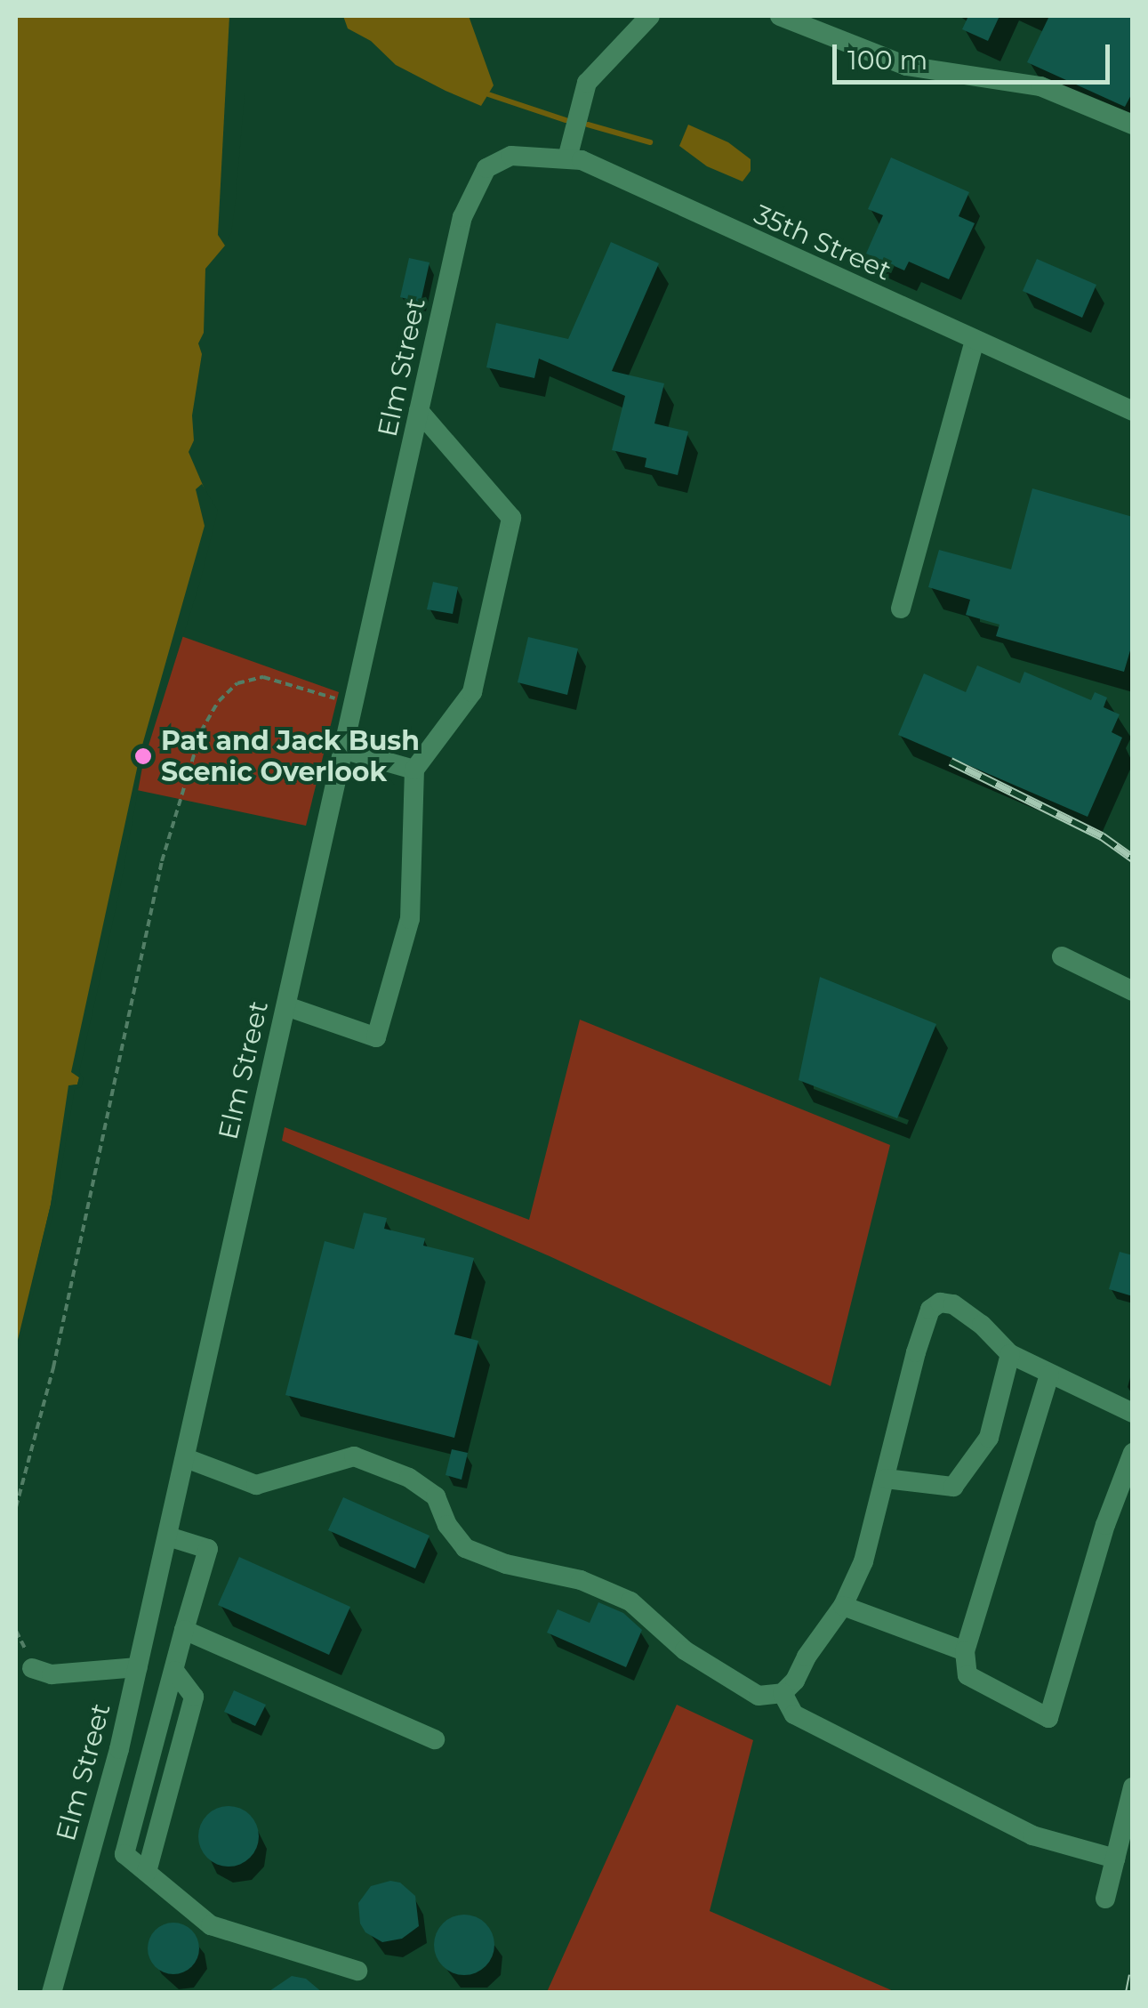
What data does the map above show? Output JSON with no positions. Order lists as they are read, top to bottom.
{
  "streets": {
    "street": ["35th Street", "Elm Street"]
  },
  "crossings": [
    ["35th Street", "Elm Street"]
  ],
  "places": ["Pat and Jack Bush Scenic Overlook"],
  "scale_bar": "100 m"
}
